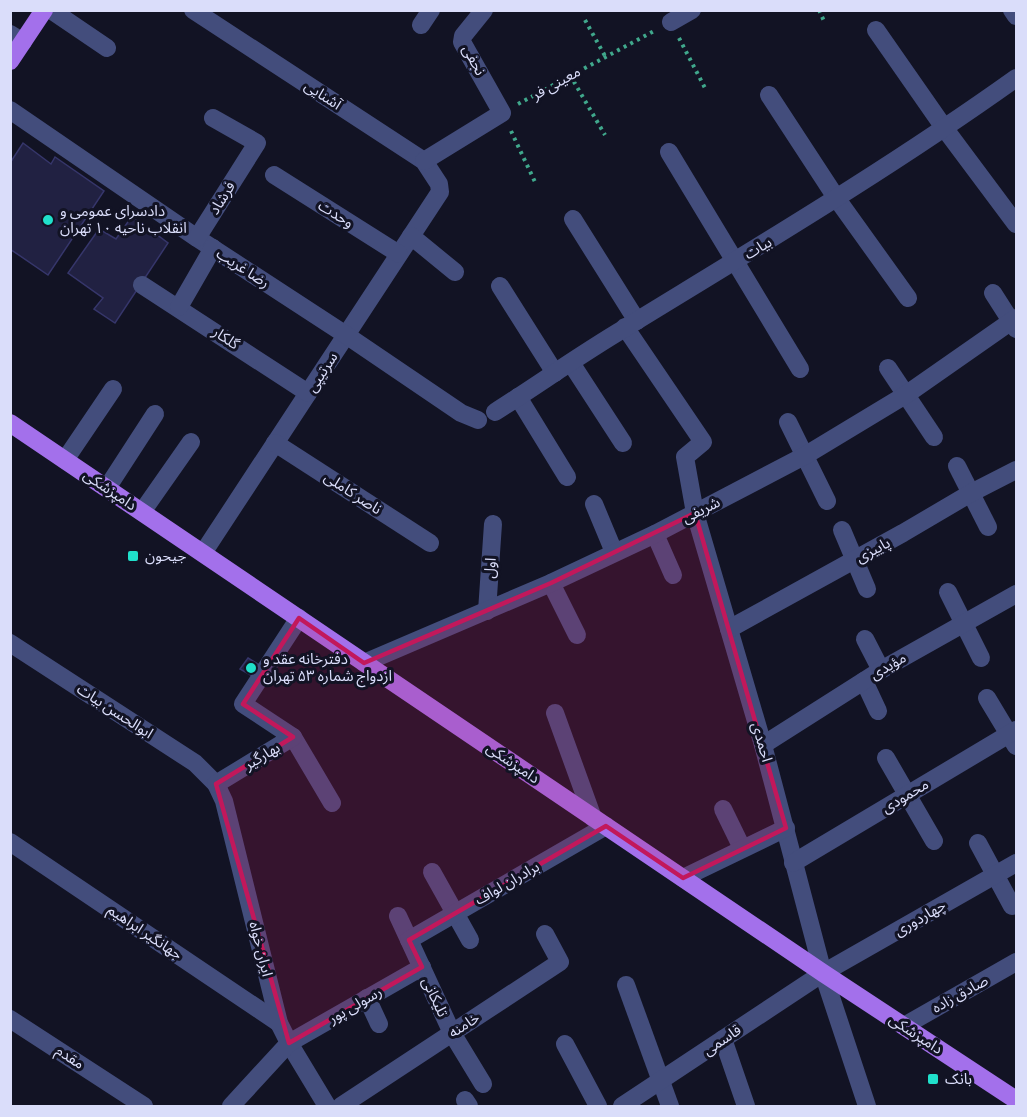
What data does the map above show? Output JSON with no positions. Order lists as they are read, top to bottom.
{
  "streets": {
    "main road": ["دامپزشکی"],
    "street": [
      "نجفی",
      "آشنایی",
      "فرشاد",
      "وحدت",
      "بیات",
      "رضا غریب",
      "گلکار",
      "سرتیپی",
      "ناصر کاملی",
      "شریفی",
      "پاییزی",
      "اول",
      "مؤیدی",
      "ابوالحسن بیات",
      "احمدی",
      "بهارگیر",
      "محمودی",
      "برادران لواف",
      "چهاردوری",
      "جهانگیر ابراهیم",
      "ایران خواه",
      "صادق زاده",
      "تلیکانی",
      "رسولی پور",
      "خامنه",
      "قاسمی",
      "مقدم"
    ],
    "path": ["معینی فر"]
  },
  "crossings": [
    ["نجفی", "معینی فر"],
    ["آشنایی", "سرتیپی"],
    ["فرشاد", "رضا غریب"],
    ["وحدت", "سرتیپی"],
    ["بیات", "احمدی"],
    ["رضا غریب", "سرتیپی"],
    ["گلکار", "سرتیپی"],
    ["سرتیپی", "دامپزشکی"],
    ["سرتیپی", "ناصر کاملی"],
    ["دامپزشکی", "شریفی"],
    ["دامپزشکی", "احمدی"],
    ["دامپزشکی", "بهارگیر"],
    ["دامپزشکی", "برادران لواف"],
    ["دامپزشکی", "چهاردوری"],
    ["دامپزشکی", "صادق زاده"],
    ["دامپزشکی", "قاسمی"],
    ["شریفی", "اول"],
    ["شریفی", "احمدی"],
    ["پاییزی", "احمدی"],
    ["مؤیدی", "احمدی"],
    ["ابوالحسن بیات", "بهارگیر"],
    ["ابوالحسن بیات", "ایران خواه"],
    ["احمدی", "محمودی"],
    ["احمدی", "چهاردوری"],
    ["احمدی", "قاسمی"],
    ["بهارگیر", "ایران خواه"],
    ["برادران لواف", "تلیکانی"],
    ["چهاردوری", "قاسمی"],
    ["جهانگیر ابراهیم", "ایران خواه"],
    ["ایران خواه", "رسولی پور"],
    ["تلیکانی", "رسولی پور"],
    ["تلیکانی", "خامنه"]
  ],
  "places": {
    "other": ["دادسرای عمومی و انقلاب ناحیه ۱۰ تهران", "دفترخانه عقد و ازدواج شماره ۵۳ تهران"],
    "transit": ["جیحون", "بانک"]
  }
}
